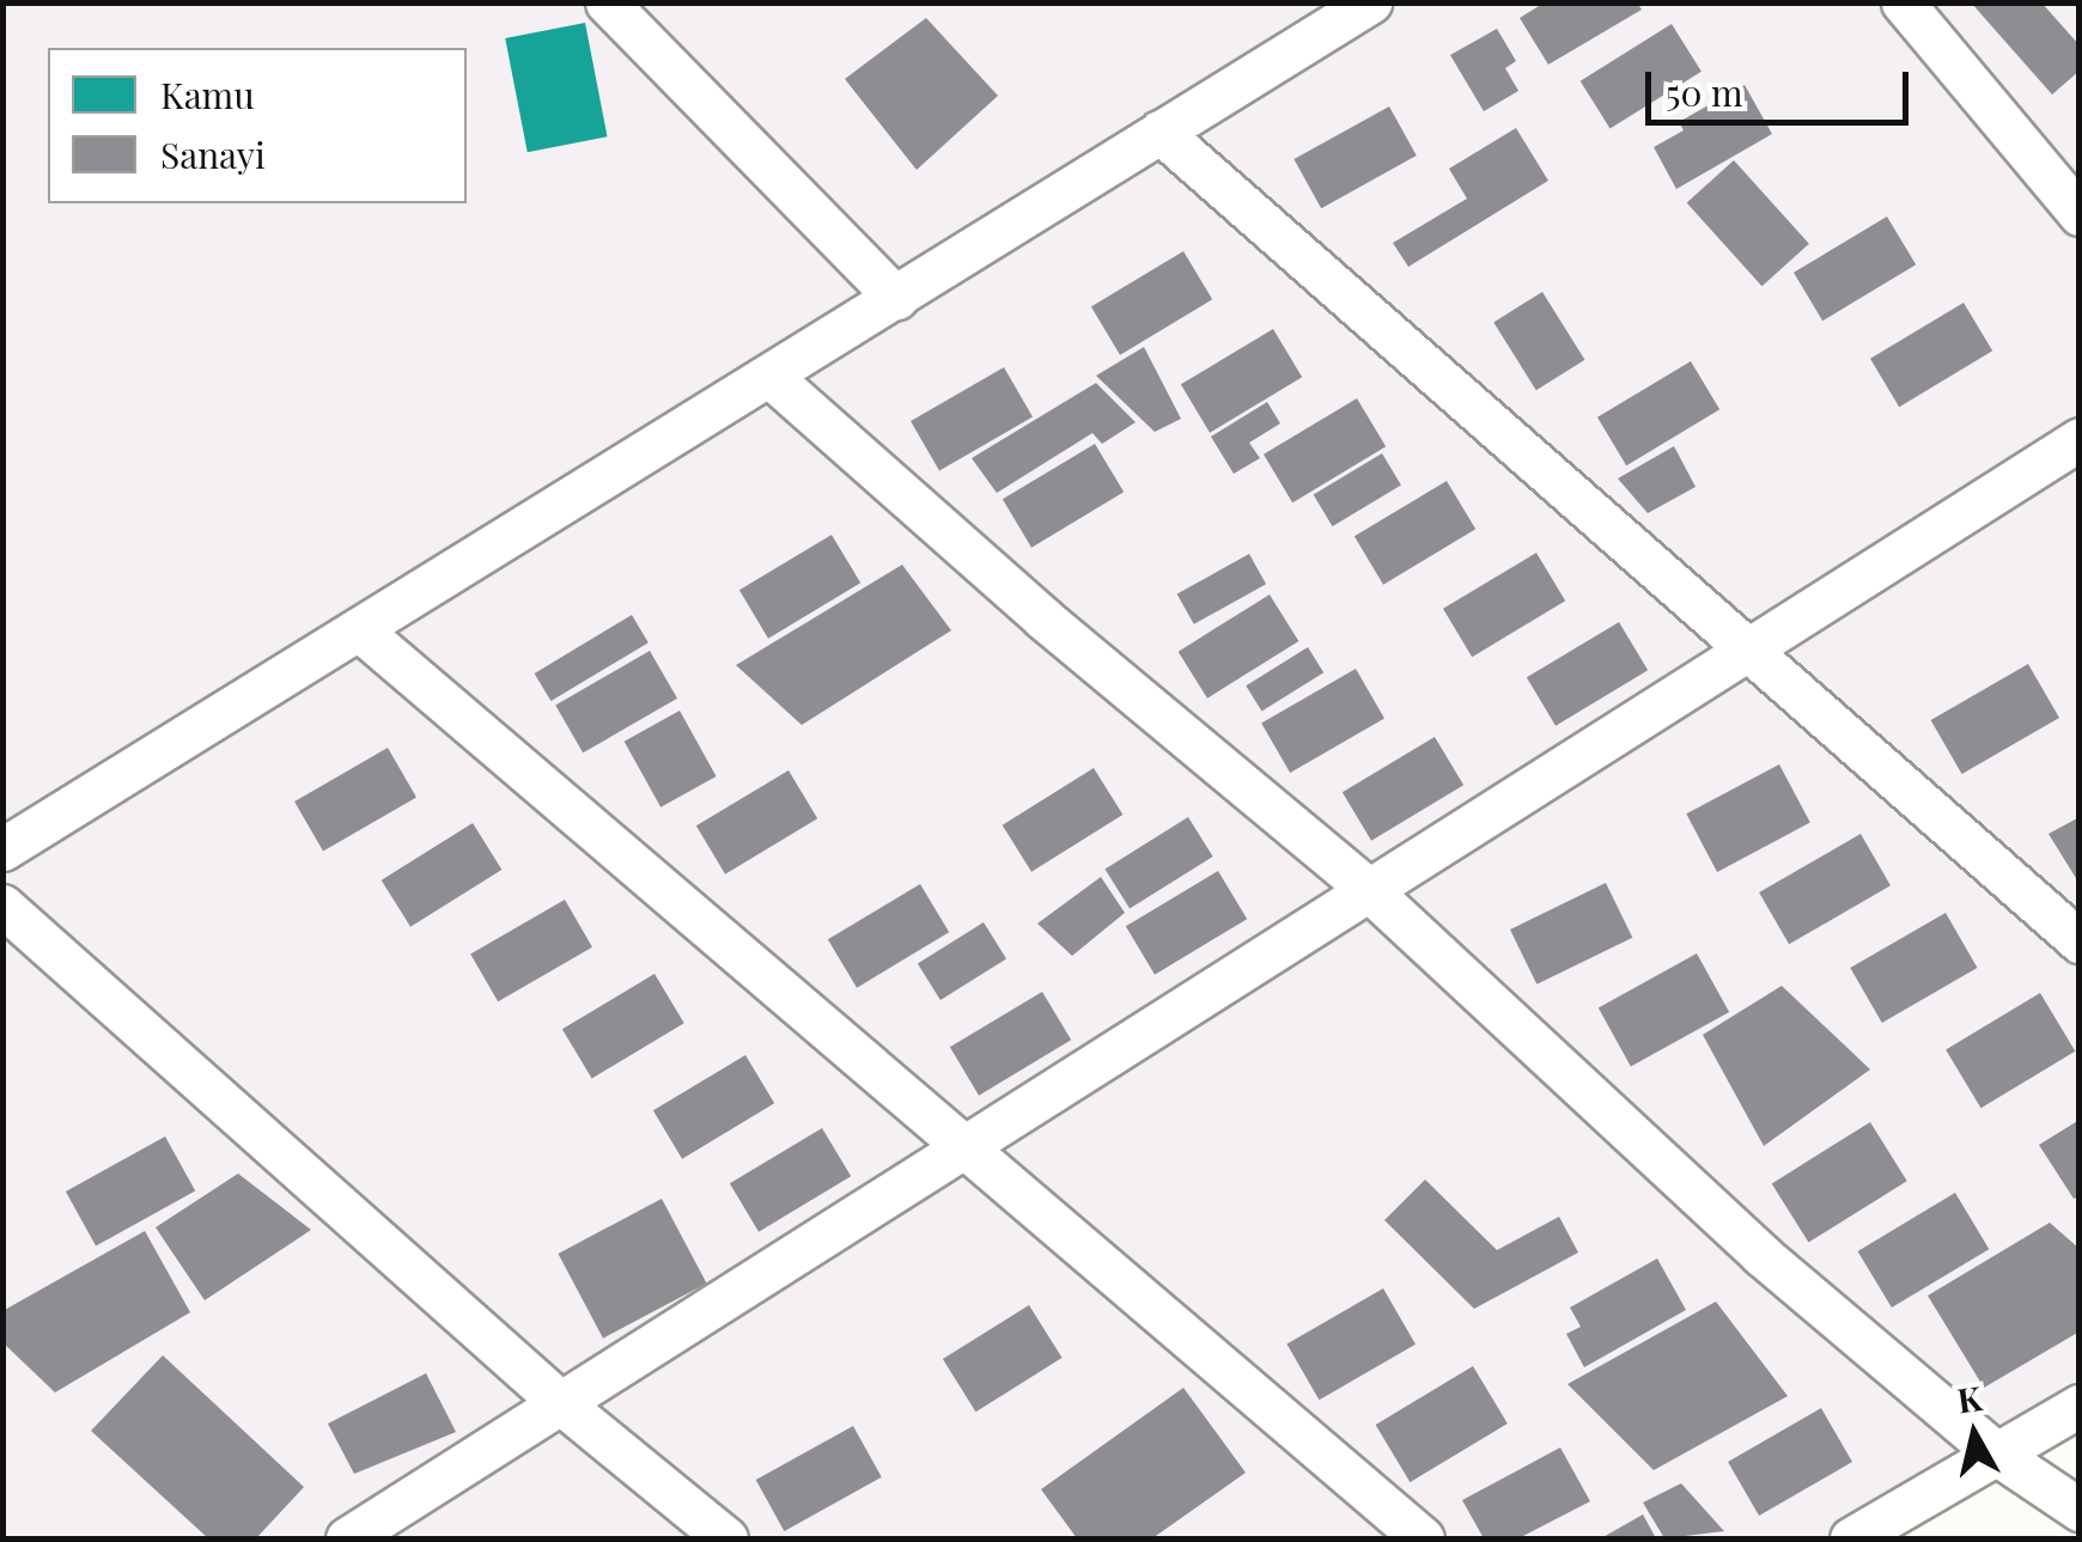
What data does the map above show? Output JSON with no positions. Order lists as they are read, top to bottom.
{
  "legend": ["Kamu", "Sanayi"],
  "scale_bar": "50 m",
  "north": "top"
}
